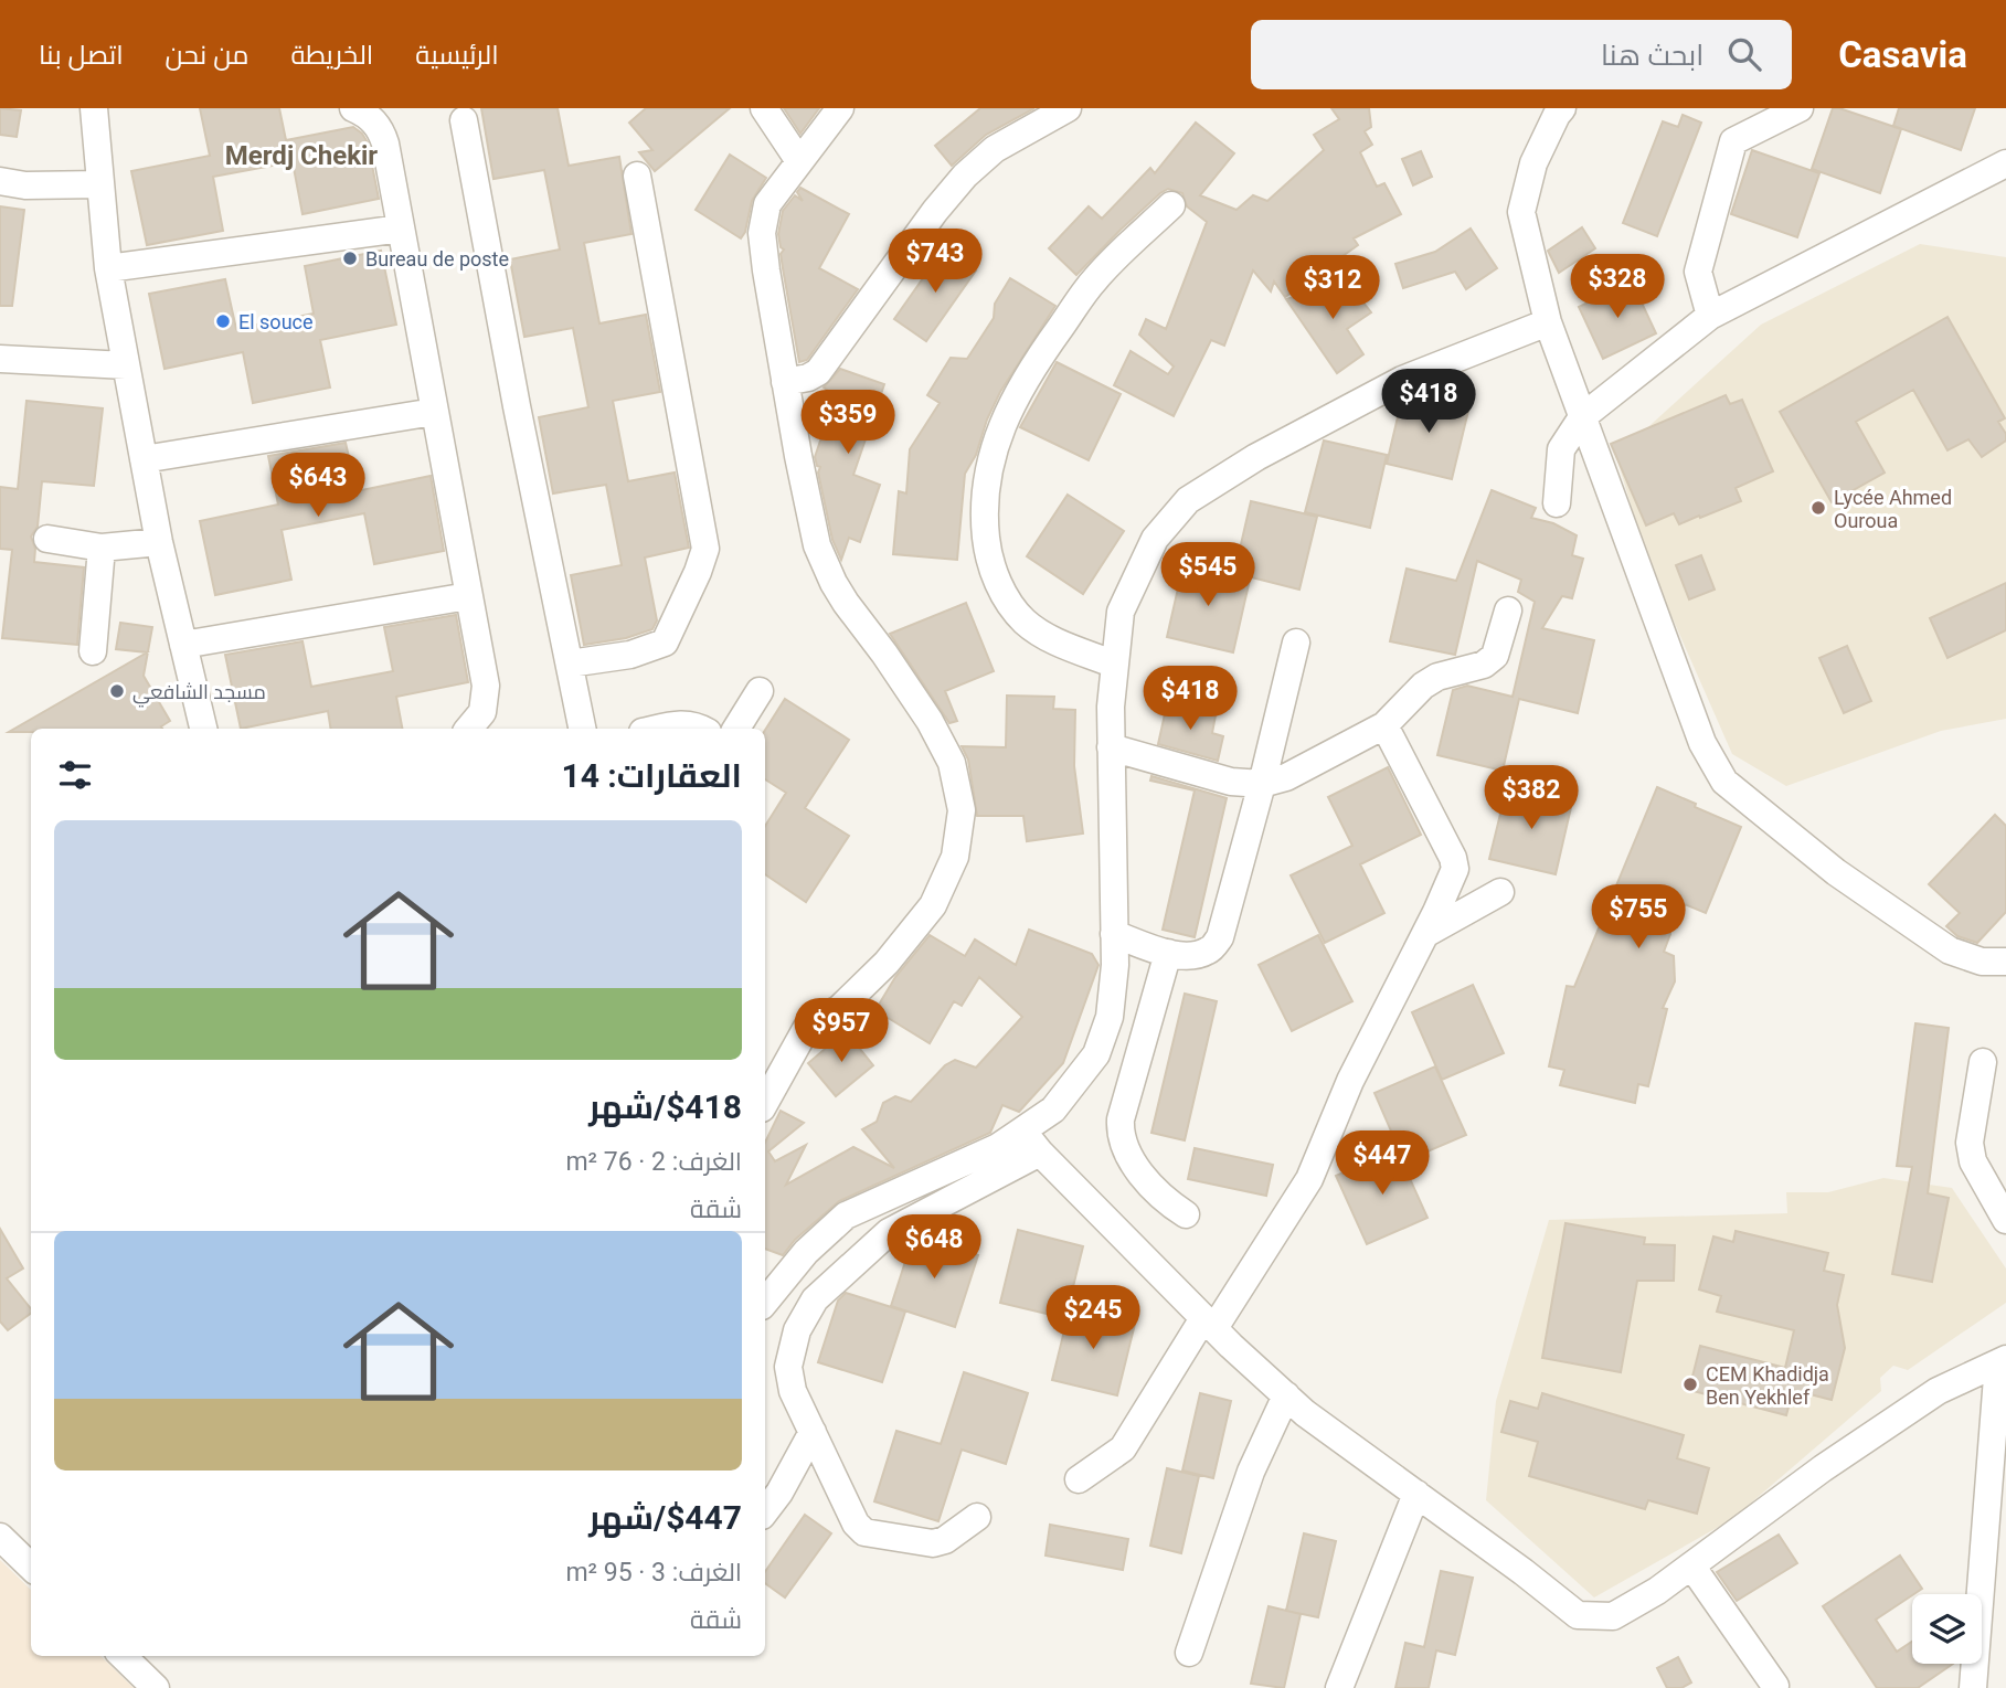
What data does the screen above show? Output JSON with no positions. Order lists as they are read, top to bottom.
{
  "districts": ["Merdj Chekir"],
  "places": [
    "Bureau de poste",
    "El souce",
    "Lycée Ahmed Ouroua",
    "مسجد الشافعي",
    "CEM Khadidja Ben Yekhlef"
  ],
  "page": {
    "header": "Casavia",
    "search": "ابحث هنا",
    "nav": [
      "الرئيسية",
      "الخريطة",
      "من نحن",
      "اتصل بنا"
    ],
    "price": [
      "$743",
      "$328",
      "$312",
      "$418",
      "$359",
      "$643",
      "$545",
      "$418",
      "$382",
      "$755",
      "$957",
      "$447",
      "$648",
      "$245"
    ],
    "heading": "العقارات: 14",
    "list": [
      {
        "name": "$418/شهر",
        "note": "الغرف: 2 · 76 m² · شقة"
      },
      {
        "name": "$447/شهر",
        "note": "الغرف: 3 · 95 m² · شقة"
      }
    ]
  }
}
